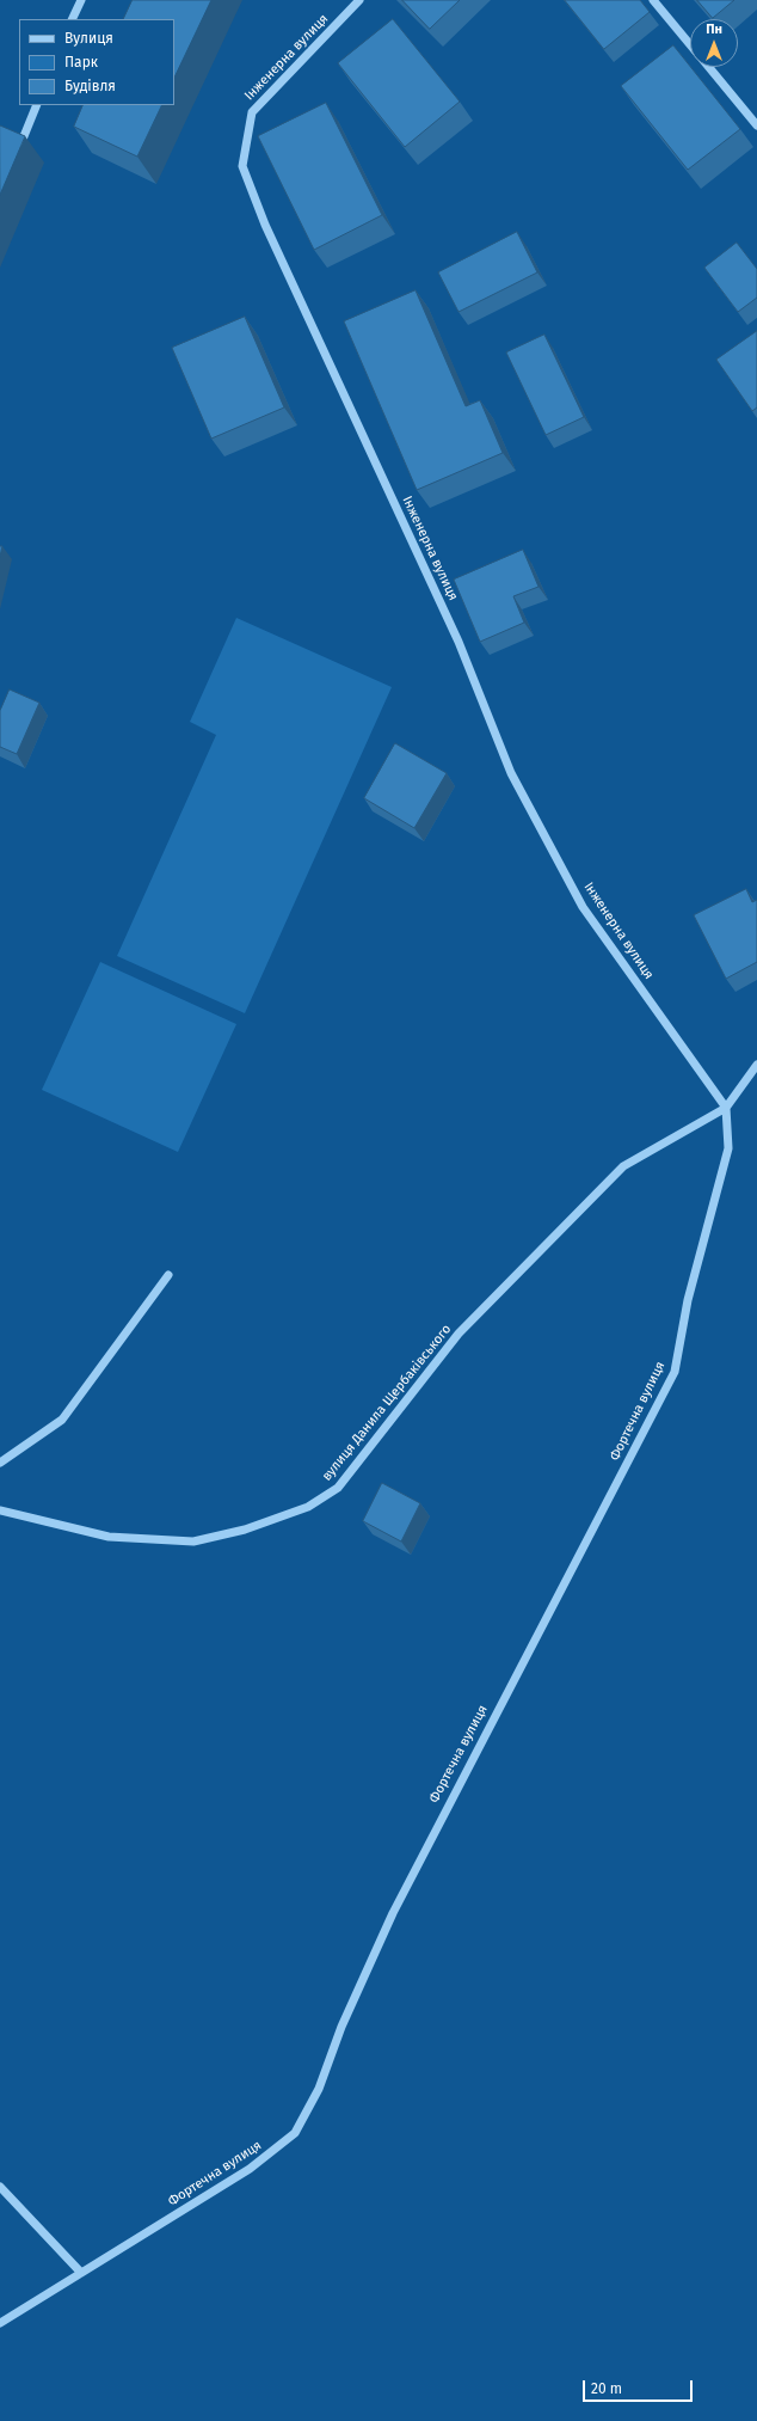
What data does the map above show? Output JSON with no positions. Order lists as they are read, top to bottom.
{
  "streets": {
    "street": ["Інженерна вулиця", "вулиця Данила Щербаківського", "Фортечна вулиця"]
  },
  "crossings": [
    ["Інженерна вулиця", "вулиця Данила Щербаківського"],
    ["Інженерна вулиця", "Фортечна вулиця"],
    ["вулиця Данила Щербаківського", "Фортечна вулиця"]
  ],
  "legend": ["Вулиця", "Парк", "Будівля"],
  "scale_bar": "20 m",
  "north": "top"
}
